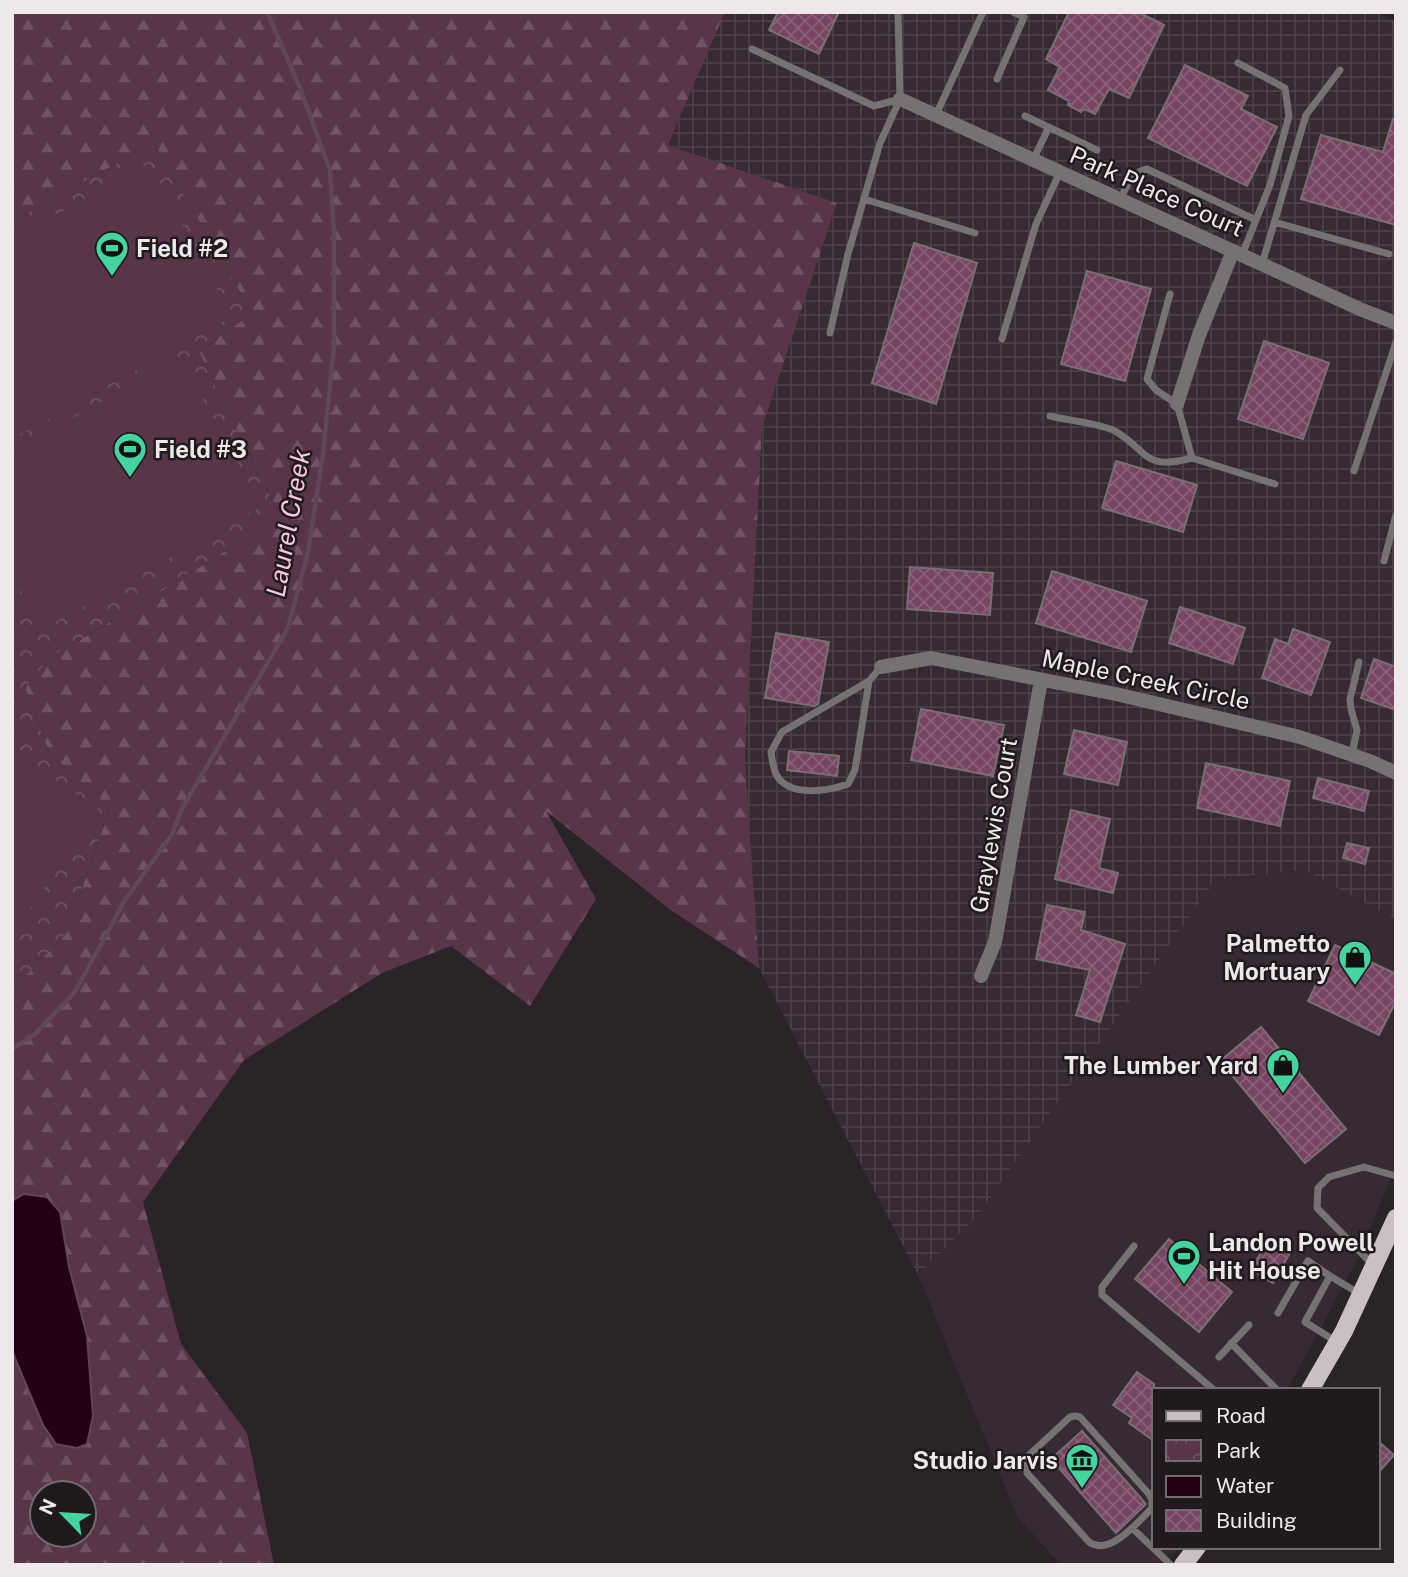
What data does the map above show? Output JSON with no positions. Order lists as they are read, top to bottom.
{
  "streets": {
    "street": ["Park Place Court", "Maple Creek Circle", "Graylewis Court"]
  },
  "crossings": [
    ["Maple Creek Circle", "Graylewis Court"]
  ],
  "water": ["Laurel Creek"],
  "places": {
    "sports": ["Field #2", "Field #3", "Landon Powell Hit House"],
    "shop": ["Palmetto Mortuary", "The Lumber Yard"],
    "museum": ["Studio Jarvis"]
  },
  "legend": [
    "Road",
    "Park",
    "Water",
    "Building"
  ],
  "north": "top left"
}
